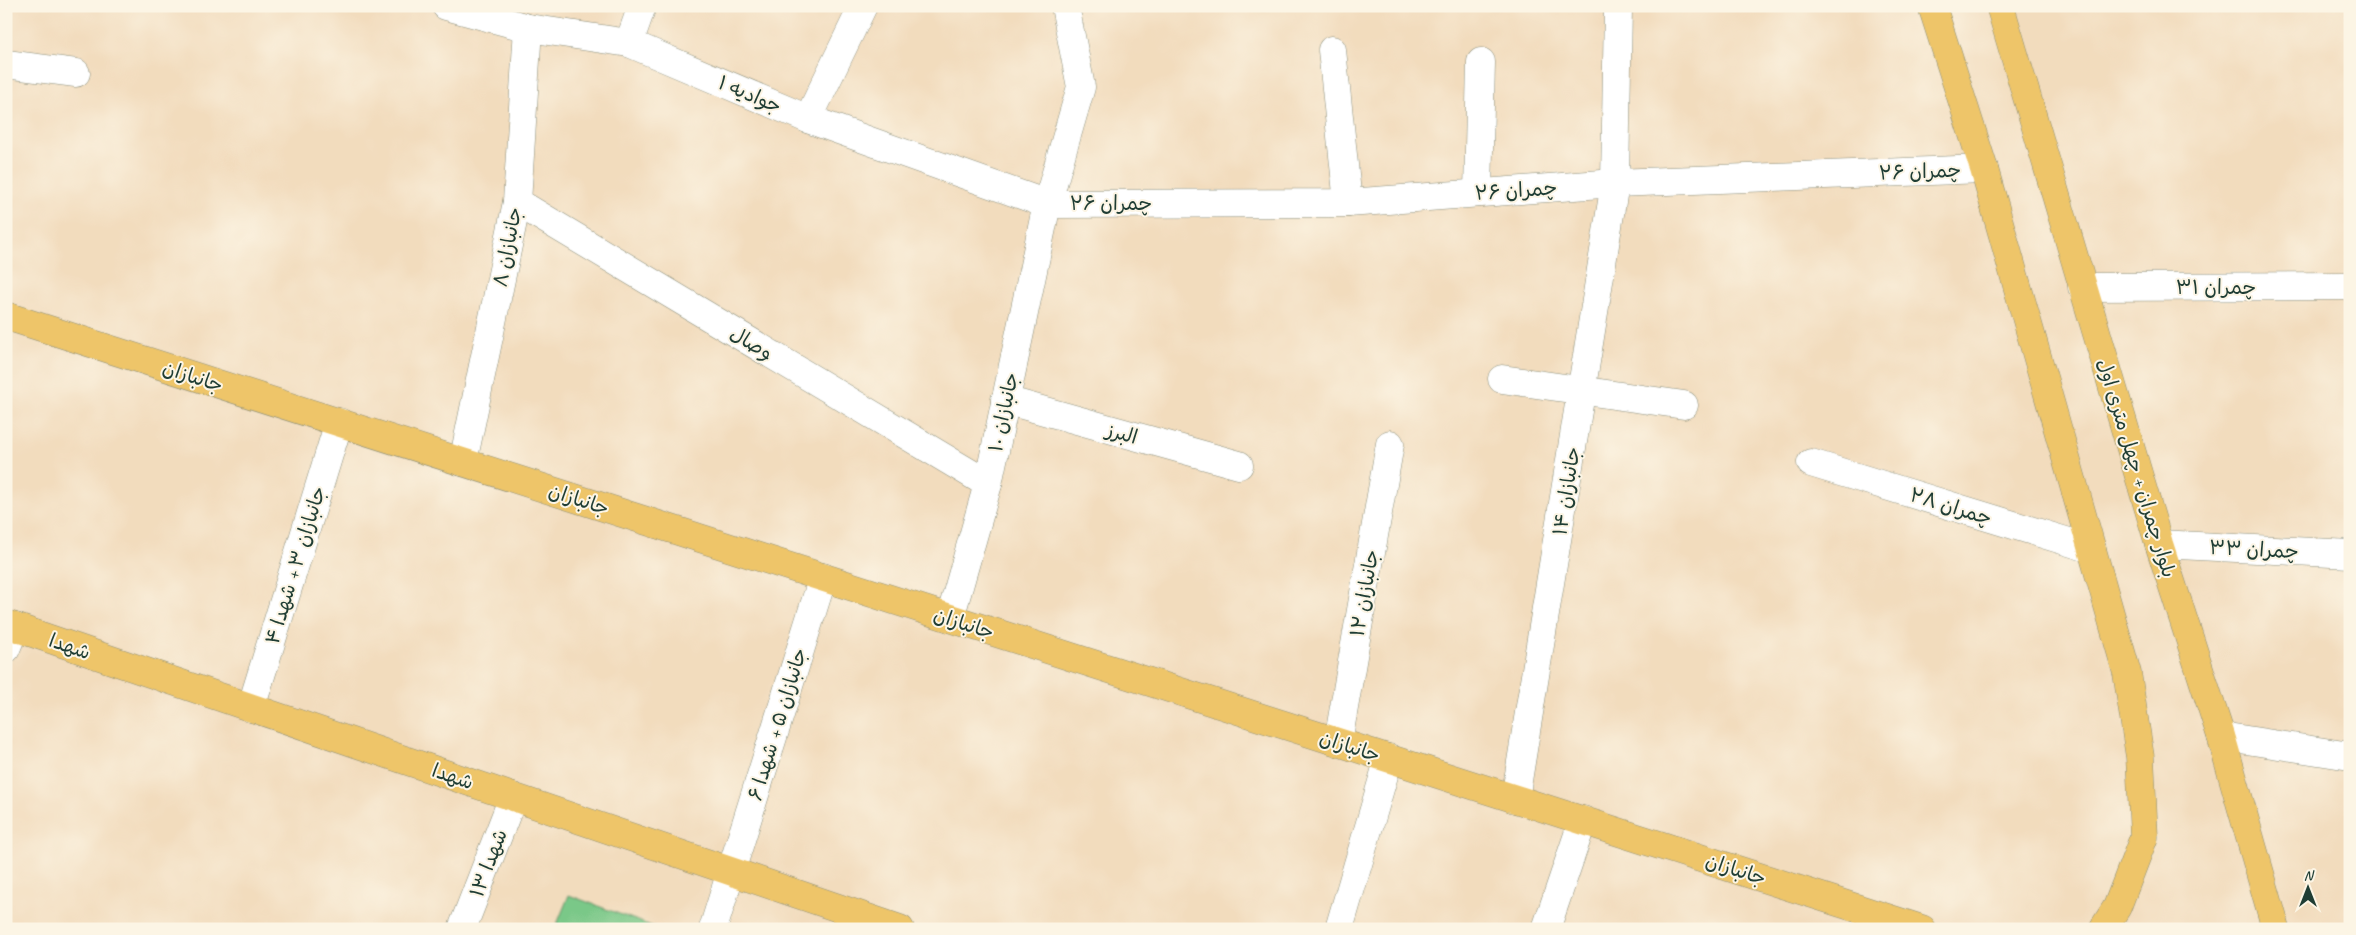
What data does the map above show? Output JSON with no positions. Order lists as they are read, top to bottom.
{
  "streets": {
    "main road": ["جانبازان", "بلوار چمران + چهل متری اول", "شهدا"],
    "street": [
      "جوادیه ۱",
      "چمران ۲۶",
      "جانبازان ۸",
      "چمران ۳۱",
      "وصال",
      "جانبازان ۱۰",
      "البرز",
      "جانبازان ۱۴",
      "چمران ۲۸",
      "چمران ۳۳",
      "جانبازان ۳ + شهدا ۴",
      "جانبازان ۱۲",
      "جانبازان ۵ + شهدا ۶",
      "شهدا ۱۳"
    ]
  },
  "crossings": [
    ["جوادیه ۱", "چمران ۲۶"],
    ["جوادیه ۱", "جانبازان ۸"],
    ["جوادیه ۱", "جانبازان ۱۰"],
    ["چمران ۲۶", "جانبازان ۱۰"],
    ["چمران ۲۶", "جانبازان ۱۴"],
    ["جانبازان ۸", "وصال"],
    ["جانبازان ۸", "جانبازان"],
    ["چمران ۳۱", "بلوار چمران + چهل متری اول"],
    ["وصال", "جانبازان ۱۰"],
    ["جانبازان", "جانبازان ۱۰"],
    ["جانبازان", "جانبازان ۱۴"],
    ["جانبازان", "جانبازان ۳ + شهدا ۴"],
    ["جانبازان", "جانبازان ۱۲"],
    ["جانبازان", "جانبازان ۵ + شهدا ۶"],
    ["جانبازان ۱۰", "البرز"],
    ["بلوار چمران + چهل متری اول", "چمران ۳۳"],
    ["جانبازان ۳ + شهدا ۴", "شهدا"],
    ["شهدا", "جانبازان ۵ + شهدا ۶"],
    ["شهدا", "شهدا ۱۳"]
  ],
  "north": "top"
}
